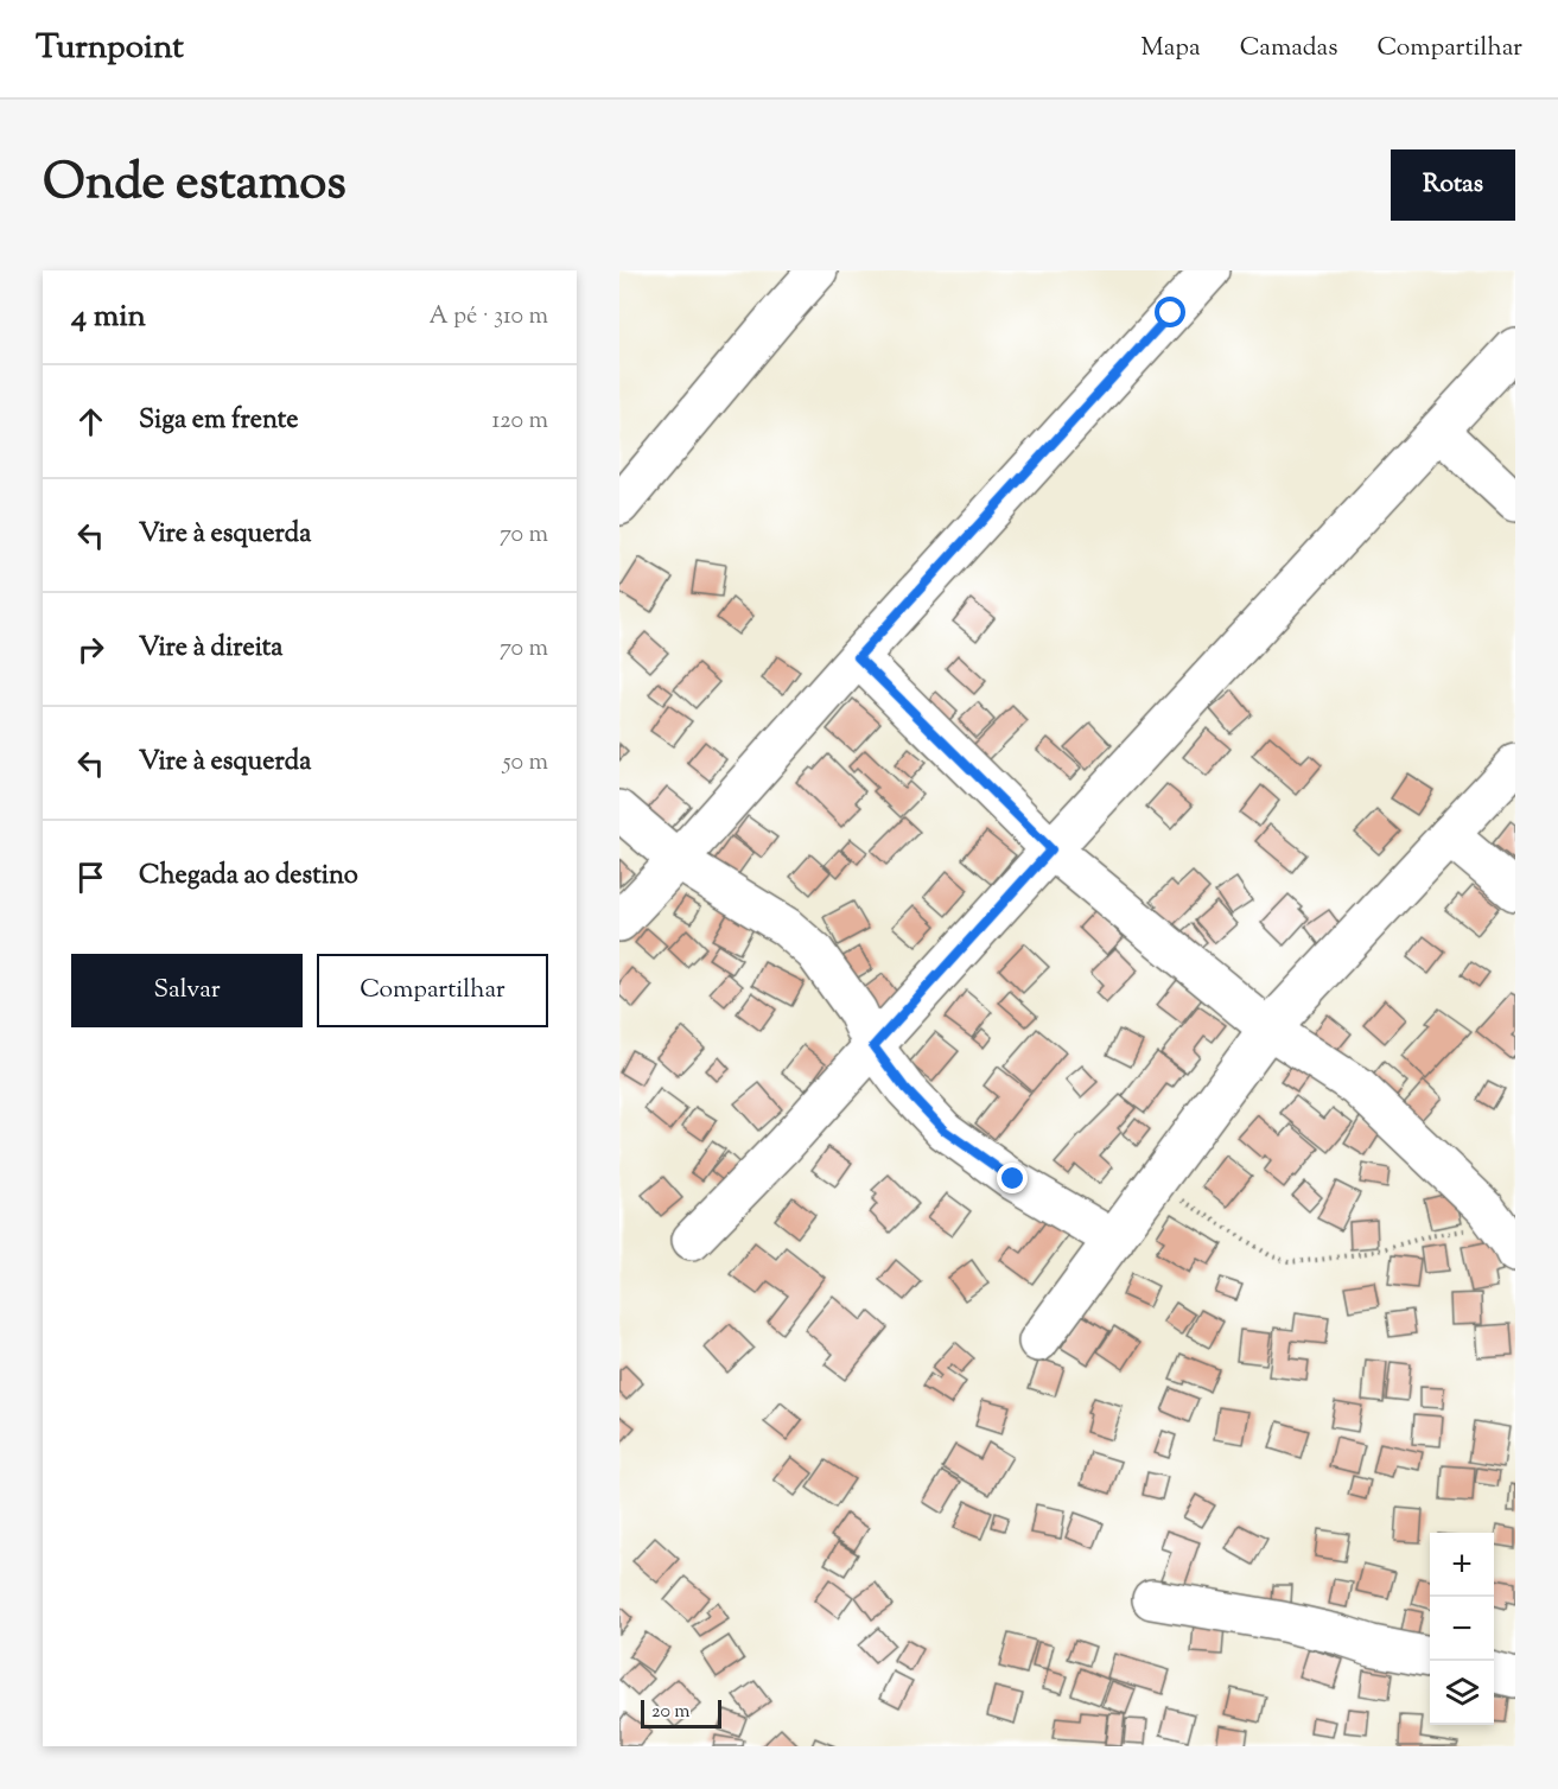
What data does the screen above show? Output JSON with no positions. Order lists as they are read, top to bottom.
{
  "scale_bar": "20 m",
  "page": {
    "header": "Turnpoint",
    "nav": ["Mapa", "Camadas", "Compartilhar"],
    "title": "Onde estamos",
    "buttons": [
      "Rotas",
      ["Salvar", "Compartilhar"]
    ],
    "heading": ["4 min", "A pé · 310 m"],
    "list": [
      ["Siga em frente", "120 m"],
      ["Vire à esquerda", "70 m"],
      ["Vire à direita", "70 m"],
      ["Vire à esquerda", "50 m"],
      "Chegada ao destino"
    ],
    "map_buttons": ["+", "−"],
    "scale": "20 m"
  }
}
